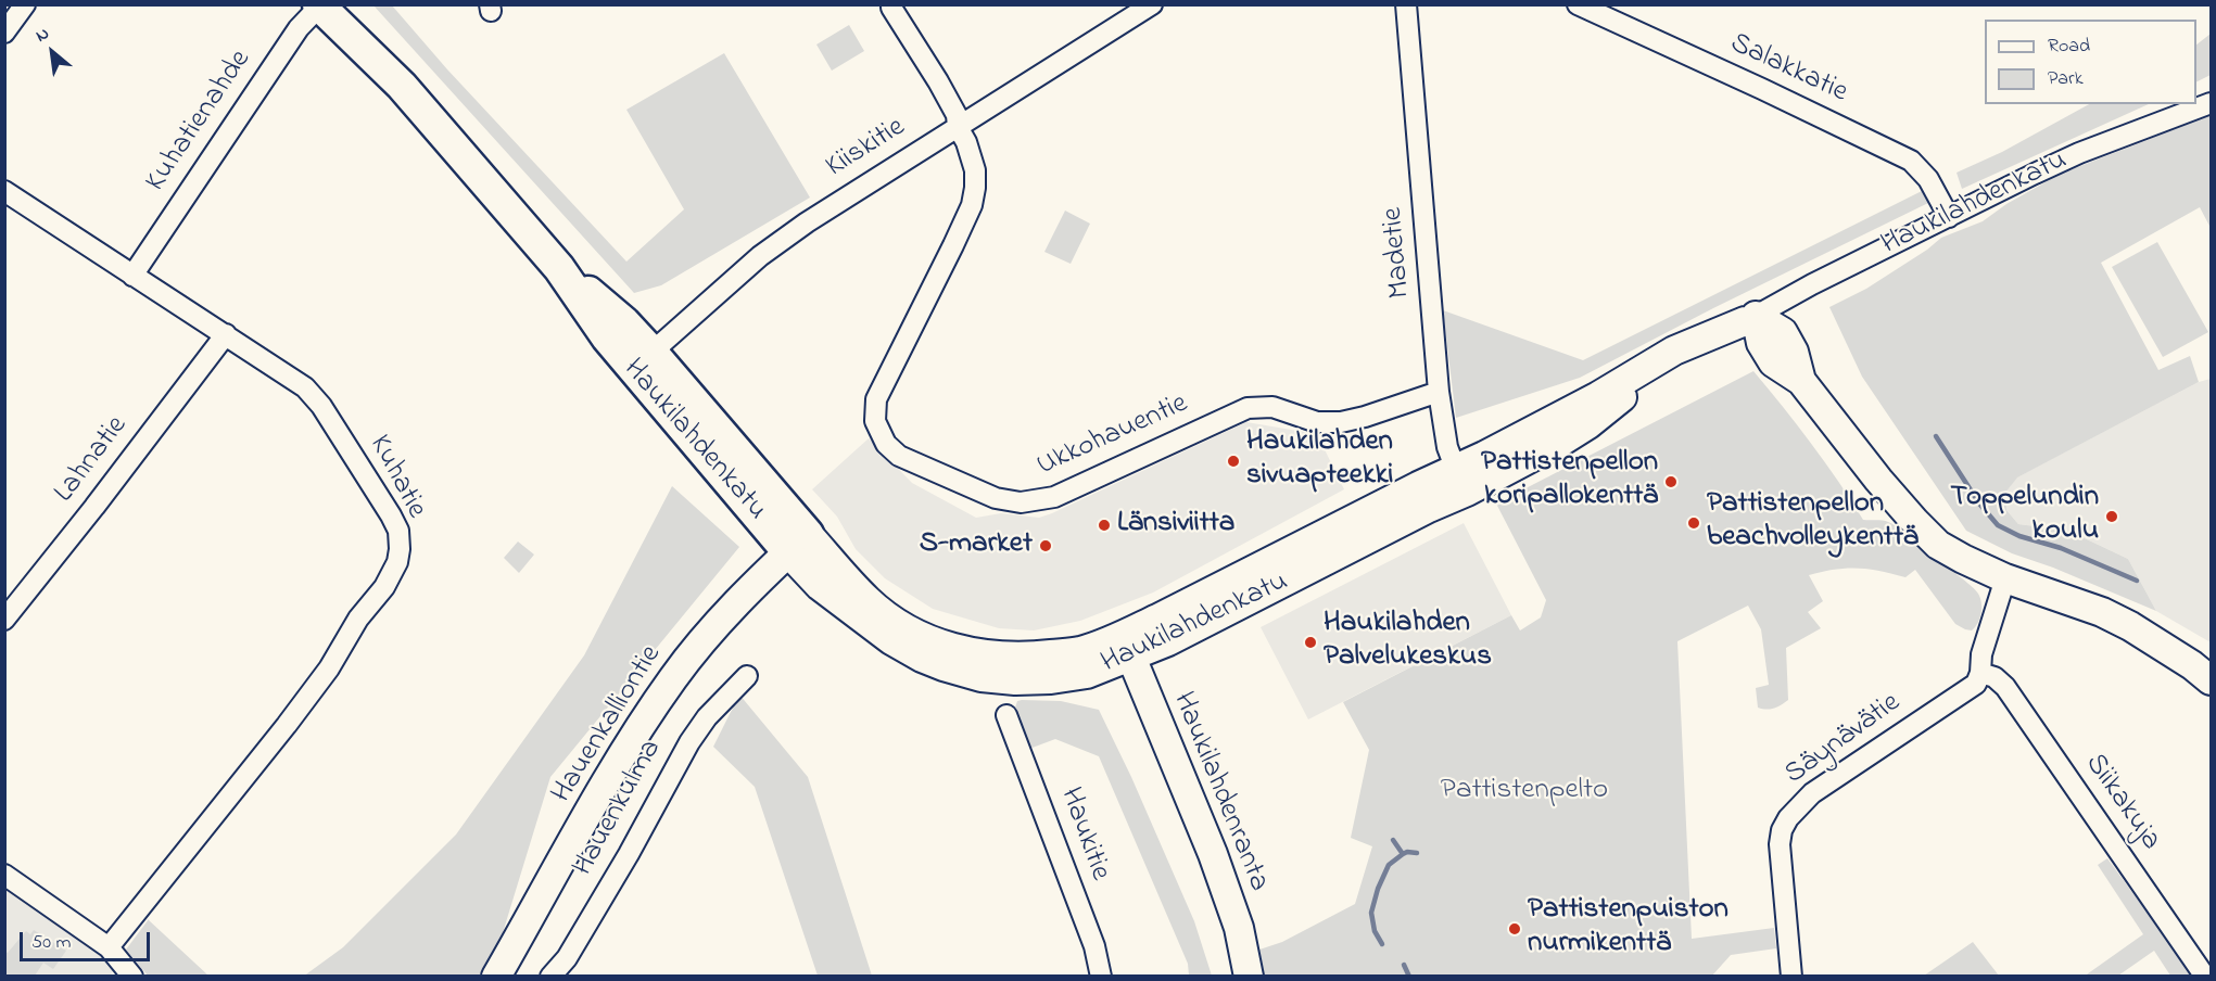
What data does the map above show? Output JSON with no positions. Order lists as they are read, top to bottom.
{
  "streets": {
    "main road": ["Haukilahdenkatu", "Hauenkalliontie", "Haukilahdenranta"],
    "street": [
      "Salakkatie",
      "Kuhatienahde",
      "Kiiskitie",
      "Madetie",
      "Ukkohauentie",
      "Lahnatie",
      "Kuhatie",
      "Säynävätie",
      "Siikakuja",
      "Hauenkulma",
      "Haukitie"
    ]
  },
  "crossings": [
    ["Salakkatie", "Haukilahdenkatu"],
    ["Kuhatienahde", "Haukilahdenkatu"],
    ["Kuhatienahde", "Kuhatie"],
    ["Kiiskitie", "Haukilahdenkatu"],
    ["Kiiskitie", "Ukkohauentie"],
    ["Haukilahdenkatu", "Madetie"],
    ["Haukilahdenkatu", "Hauenkalliontie"],
    ["Haukilahdenkatu", "Haukilahdenranta"],
    ["Madetie", "Ukkohauentie"],
    ["Lahnatie", "Kuhatie"],
    ["Säynävätie", "Siikakuja"]
  ],
  "parks": ["Pattistenpelto"],
  "places": [
    "Haukilahden sivuapteekki",
    "Pattistenpellon koripallokenttä",
    "Toppelundin koulu",
    "Pattistenpellon beachvolleykenttä",
    "Länsiviitta",
    "S-market",
    "Haukilahden Palvelukeskus",
    "Pattistenpuiston nurmikenttä"
  ],
  "legend": ["Road", "Park"],
  "scale_bar": "50 m",
  "north": "top left"
}
